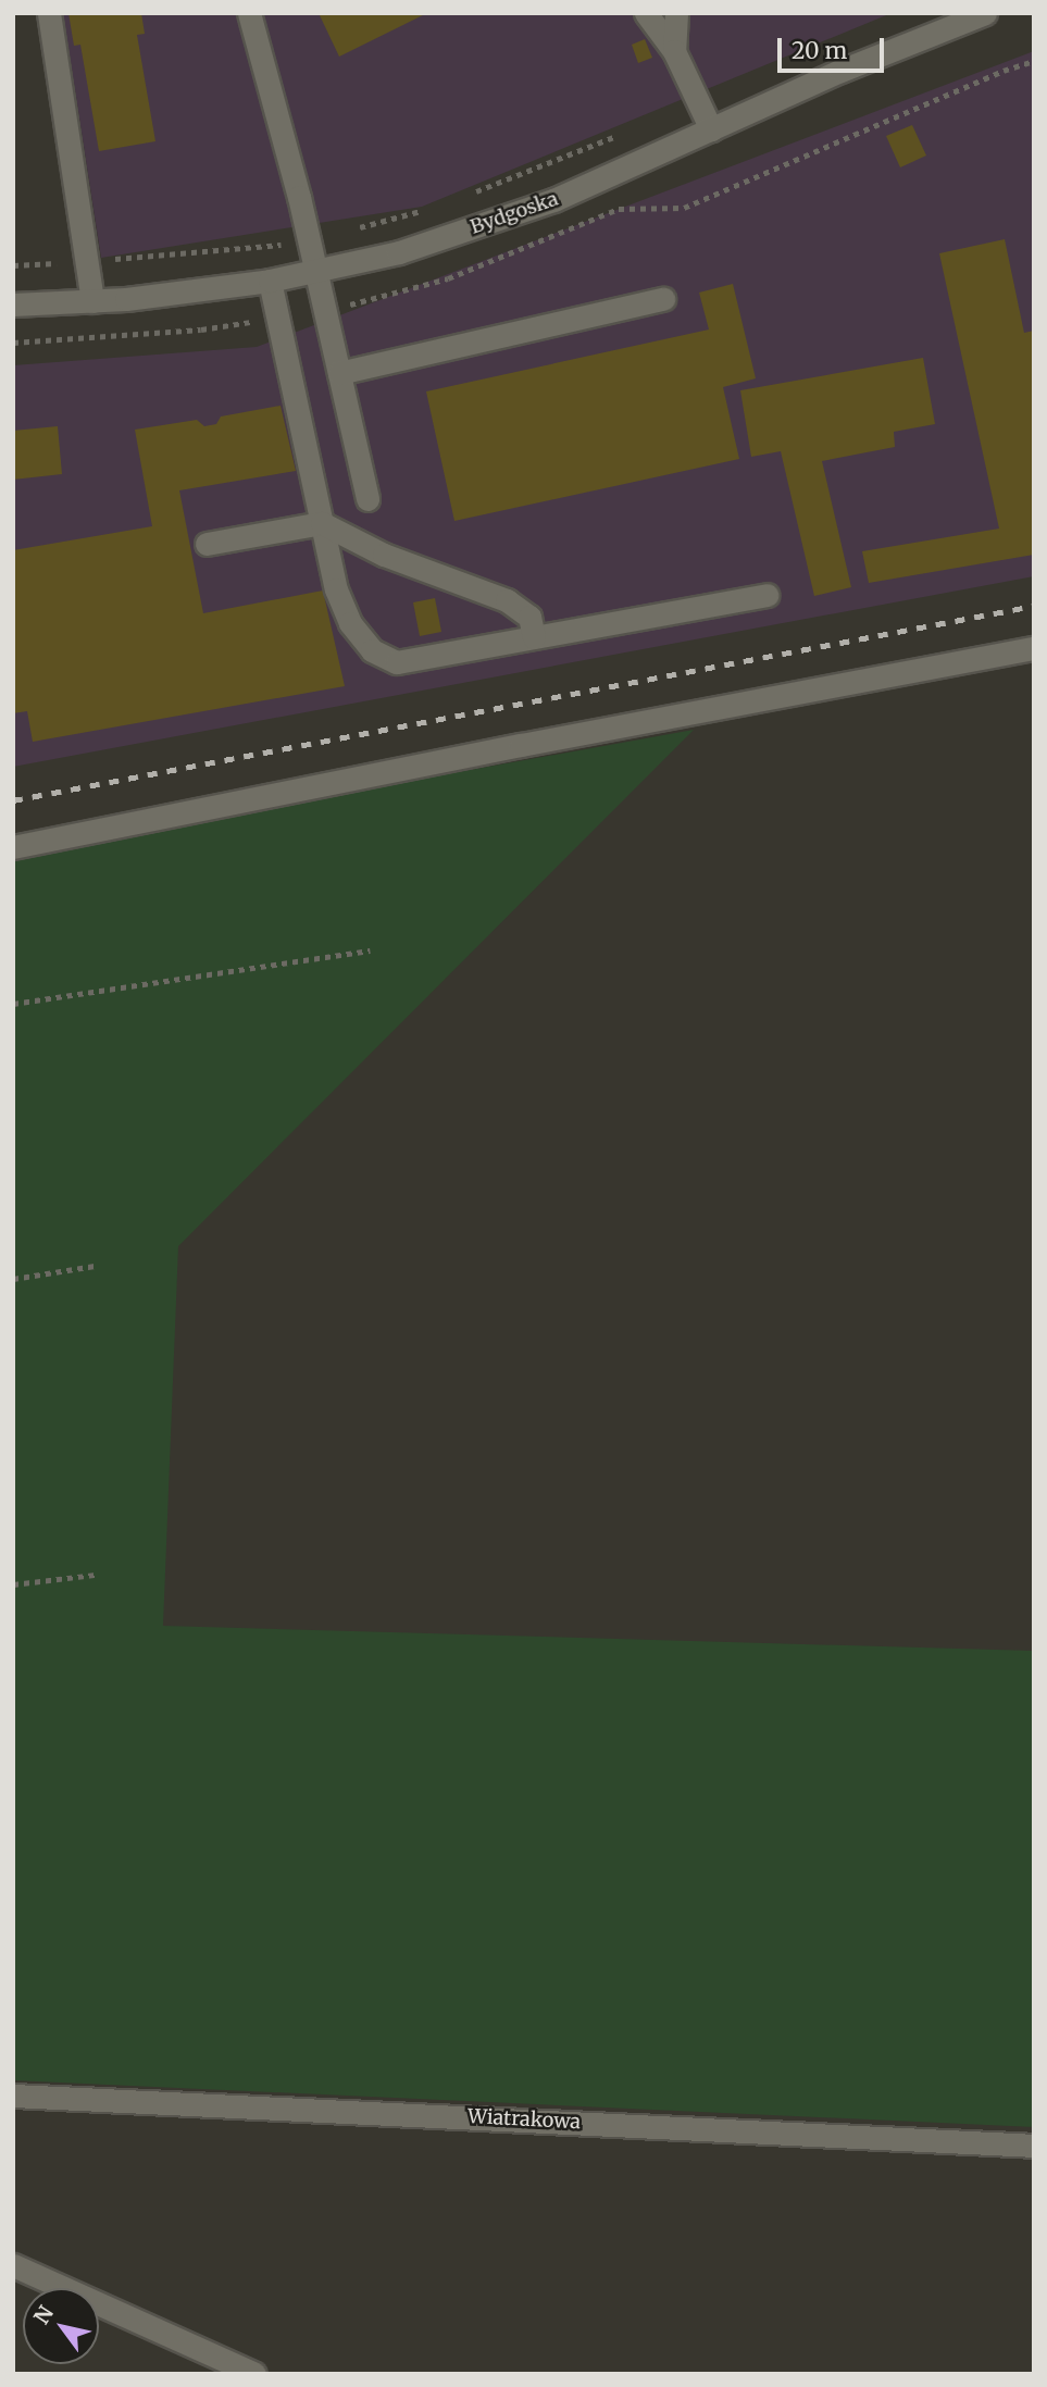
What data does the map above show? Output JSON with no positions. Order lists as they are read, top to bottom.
{
  "streets": {
    "street": ["Bydgoska", "Wiatrakowa"]
  },
  "scale_bar": "20 m",
  "north": "top left"
}
